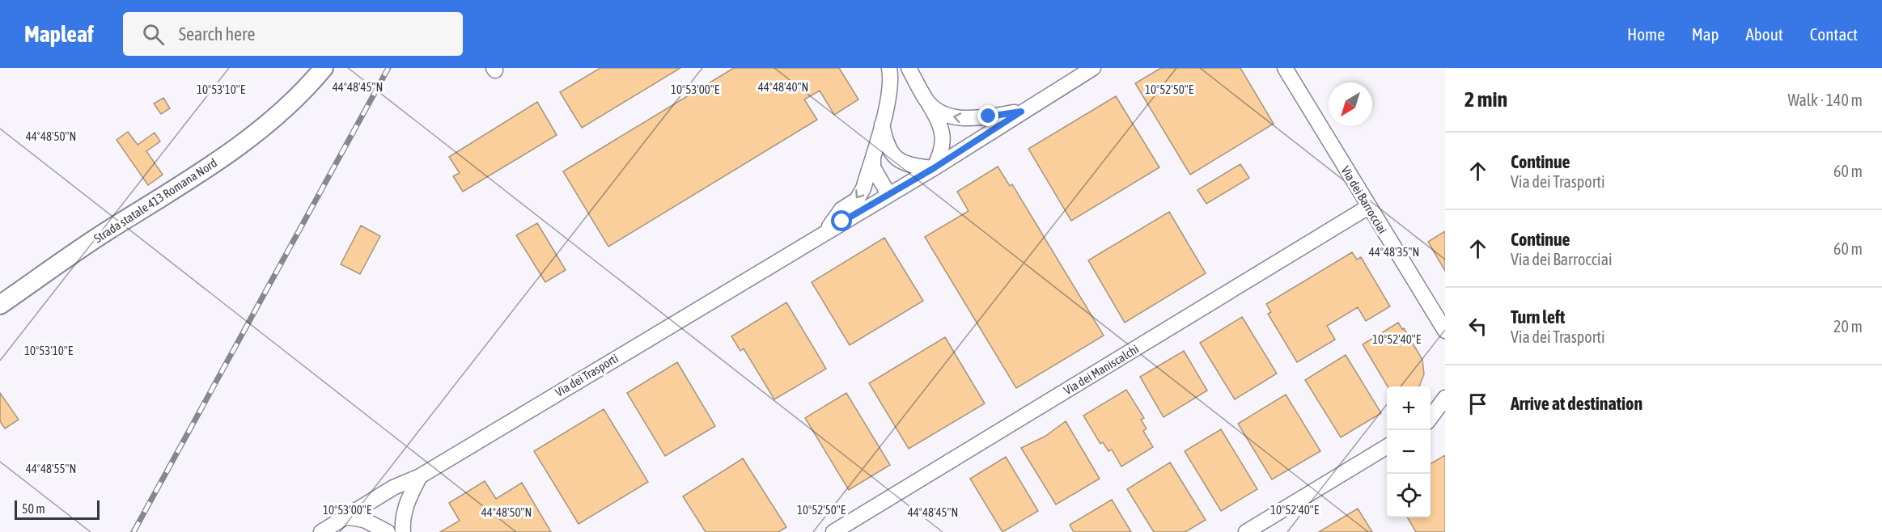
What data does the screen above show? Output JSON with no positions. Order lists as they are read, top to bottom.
{
  "streets": {
    "main road": ["Strada statale 413 Romana Nord"],
    "street": ["Via dei Barrocciai", "Via dei Maniscalchi", "Via dei Trasporti"]
  },
  "crossings": [
    ["Via dei Barrocciai", "Via dei Maniscalchi"]
  ],
  "scale_bar": "50 m",
  "north": "bottom left",
  "page": {
    "header": "Mapleaf",
    "search": "Search here",
    "nav": [
      "Home",
      "Map",
      "About",
      "Contact"
    ],
    "heading": ["2 min", "Walk · 140 m"],
    "list": [
      ["Continue", "Via dei Trasporti", "60 m"],
      ["Continue", "Via dei Barrocciai", "60 m"],
      ["Turn left", "Via dei Trasporti", "20 m"],
      "Arrive at destination"
    ],
    "map_buttons": ["+", "−"],
    "scale": "50 m"
  },
  "coordinates": [
    "44°48'40\"N",
    "44°48'45\"N",
    "10°53'10\"E",
    "10°53'00\"E",
    "10°52'50\"E",
    "44°48'50\"N",
    "44°48'35\"N",
    "10°52'40\"E",
    "44°48'55\"N"
  ]
}
